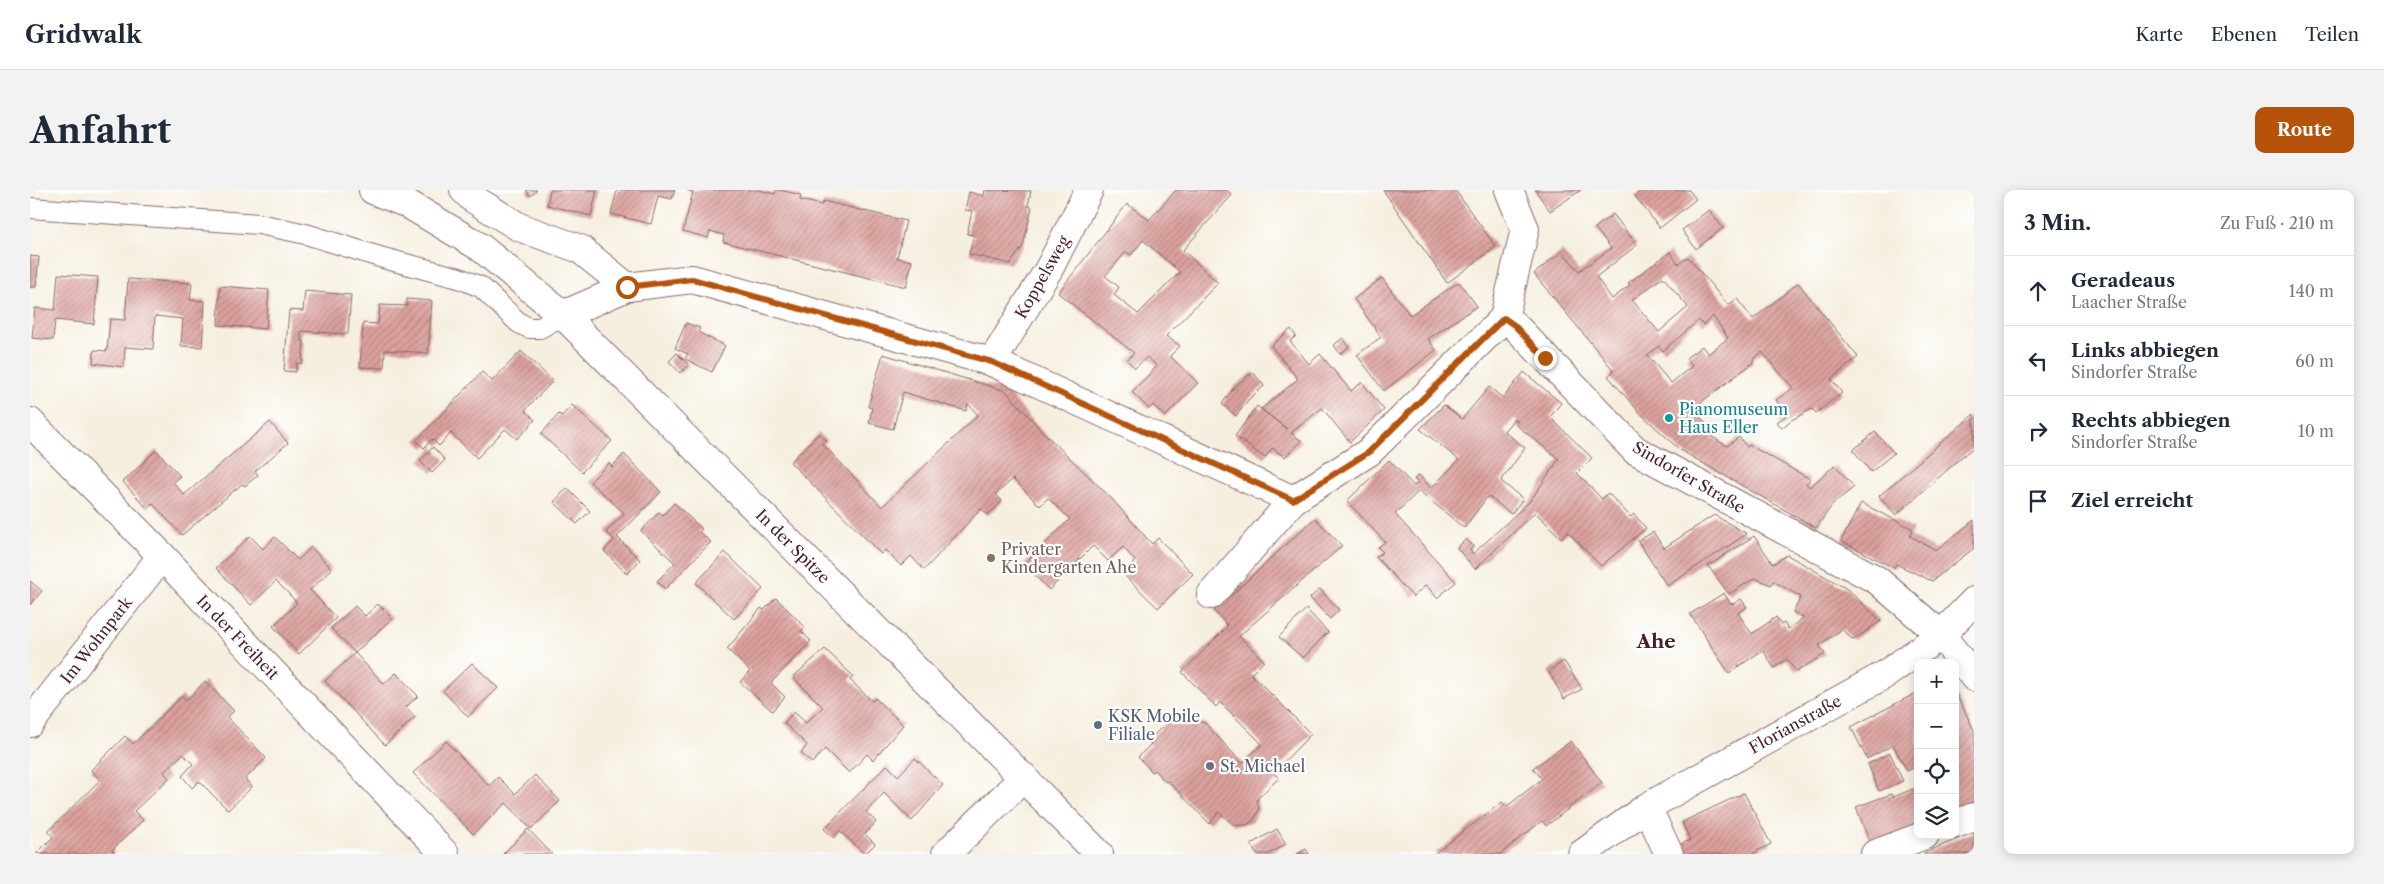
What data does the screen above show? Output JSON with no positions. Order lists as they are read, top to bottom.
{
  "streets": {
    "street": [
      "Koppelsweg",
      "Sindorfer Straße",
      "In der Spitze",
      "In der Freiheit",
      "Im Wohnpark",
      "Florianstraße"
    ]
  },
  "crossings": [
    ["Sindorfer Straße", "Florianstraße"],
    ["In der Freiheit", "Im Wohnpark"]
  ],
  "districts": ["Ahe"],
  "places": [
    "Pianomuseum Haus Eller",
    "Privater Kindergarten Ahe",
    "KSK Mobile Filiale",
    "St. Michael"
  ],
  "page": {
    "header": "Gridwalk",
    "nav": ["Karte", "Ebenen", "Teilen"],
    "buttons": "Route",
    "title": "Anfahrt",
    "heading": ["3 Min.", "Zu Fuß · 210 m"],
    "list": [
      ["Geradeaus", "Laacher Straße", "140 m"],
      ["Links abbiegen", "Sindorfer Straße", "60 m"],
      ["Rechts abbiegen", "Sindorfer Straße", "10 m"],
      "Ziel erreicht"
    ],
    "map_buttons": ["+", "−"]
  }
}
